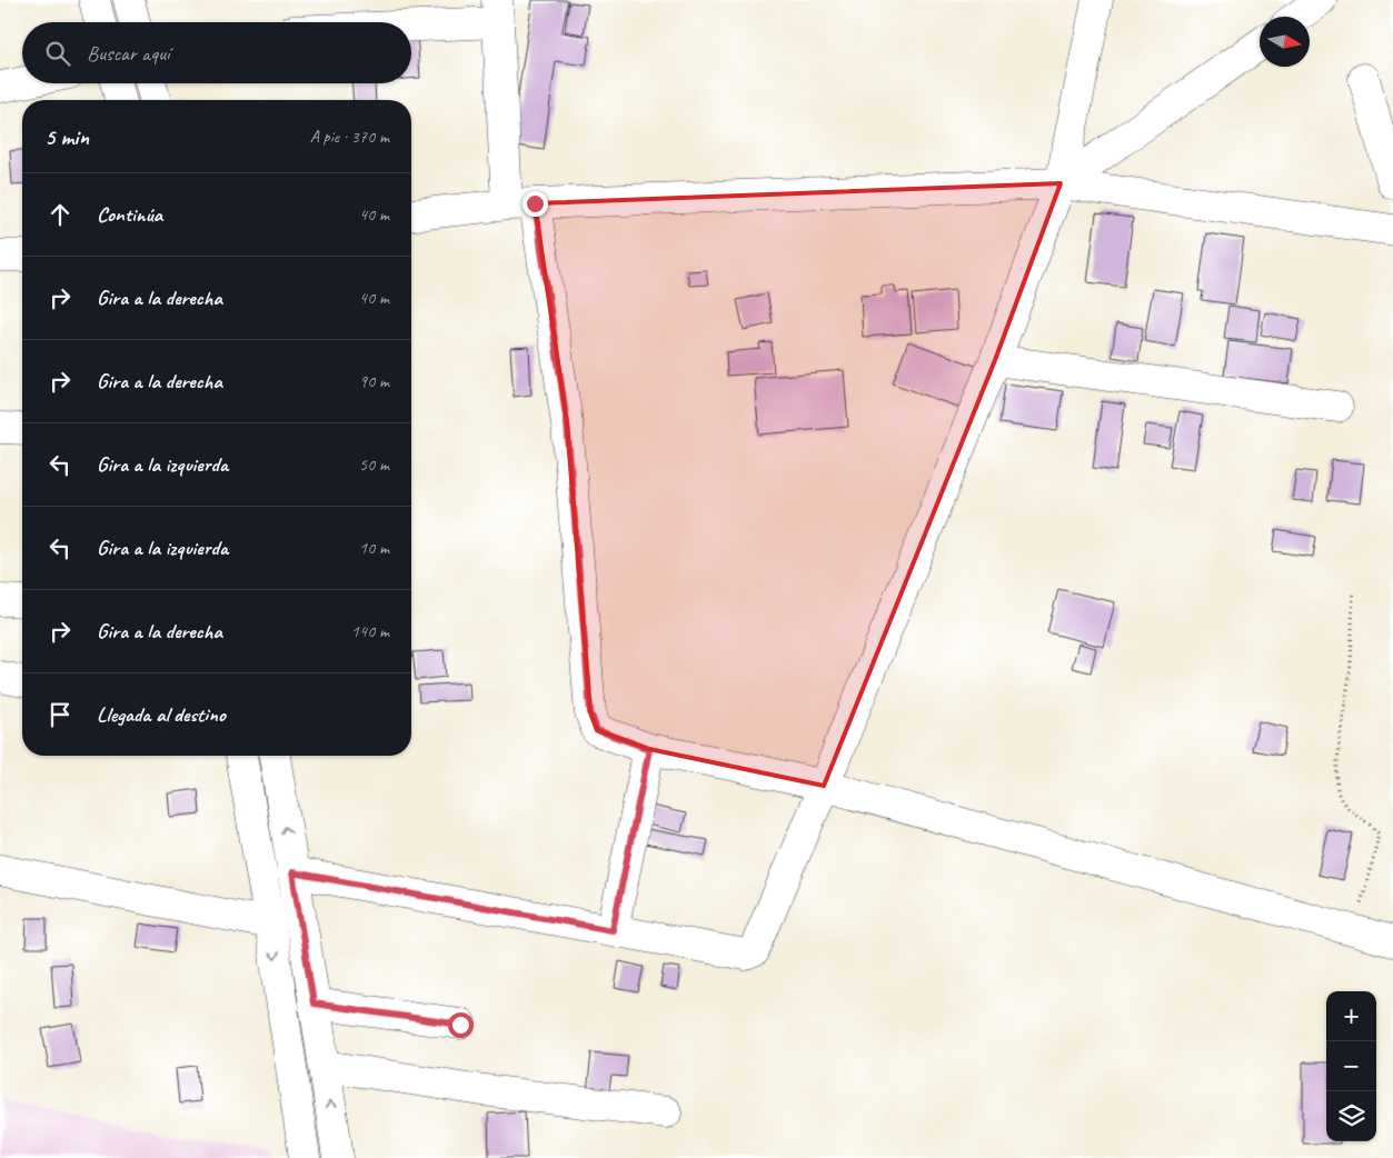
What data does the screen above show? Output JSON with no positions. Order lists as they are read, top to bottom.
{
  "north": "right",
  "page": {
    "search": "Buscar aquí",
    "heading": ["5 min", "A pie · 370 m"],
    "list": [
      ["Continúa", "40 m"],
      ["Gira a la derecha", "40 m"],
      ["Gira a la derecha", "90 m"],
      ["Gira a la izquierda", "50 m"],
      ["Gira a la izquierda", "10 m"],
      ["Gira a la derecha", "140 m"],
      "Llegada al destino"
    ],
    "map_buttons": ["+", "−"]
  }
}
